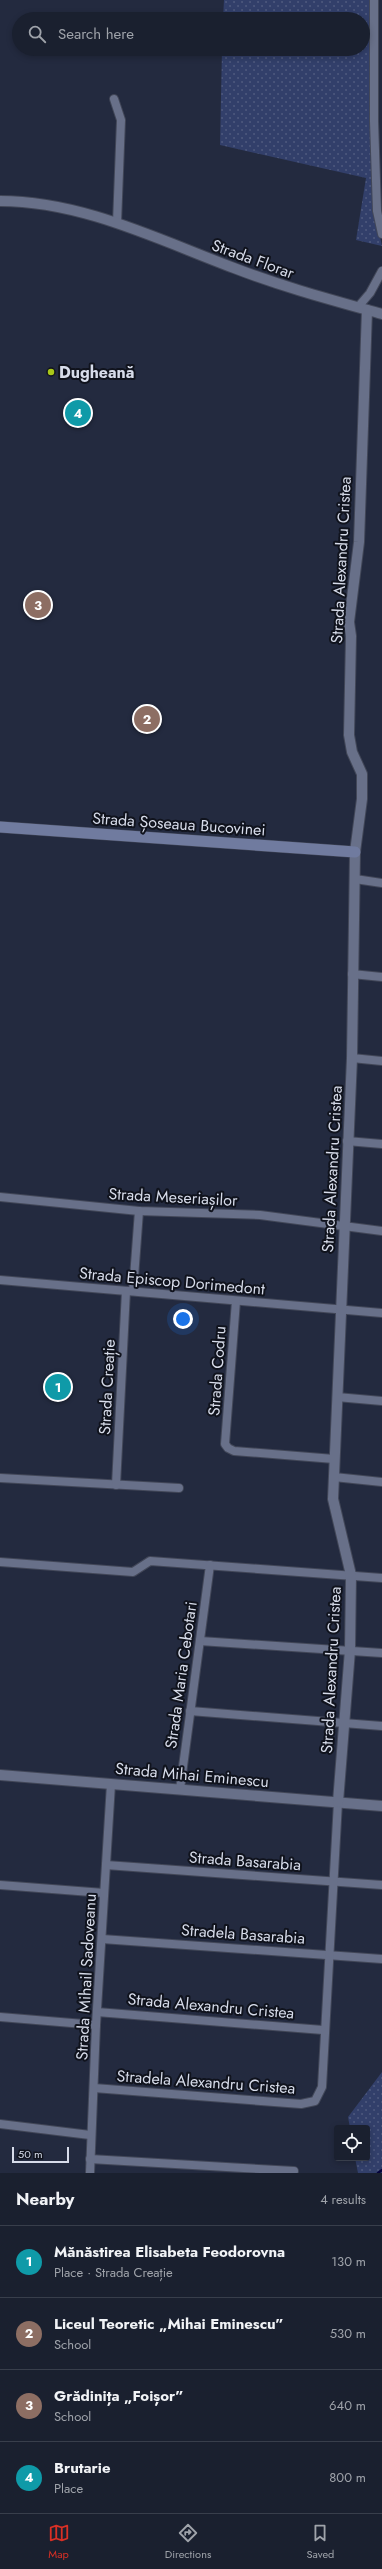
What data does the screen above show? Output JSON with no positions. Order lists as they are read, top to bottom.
{
  "streets": {
    "main road": ["Strada Șoseaua Bucovinei"],
    "street": [
      "Strada Florar",
      "Strada Alexandru Cristea",
      "Strada Meseriașilor",
      "Strada Episcop Dorimedont",
      "Strada Codru",
      "Strada Creație",
      "Strada Maria Cebotari",
      "Strada Mihai Eminescu",
      "Strada Basarabia",
      "Stradela Basarabia",
      "Strada Mihail Sadoveanu",
      "Stradela Alexandru Cristea"
    ]
  },
  "crossings": [
    ["Strada Florar", "Strada Alexandru Cristea"],
    ["Strada Alexandru Cristea", "Strada Șoseaua Bucovinei"],
    ["Strada Alexandru Cristea", "Strada Meseriașilor"],
    ["Strada Alexandru Cristea", "Strada Episcop Dorimedont"],
    ["Strada Alexandru Cristea", "Strada Codru"],
    ["Strada Alexandru Cristea", "Strada Mihai Eminescu"],
    ["Strada Alexandru Cristea", "Strada Basarabia"],
    ["Strada Alexandru Cristea", "Stradela Basarabia"],
    ["Strada Alexandru Cristea", "Strada Mihail Sadoveanu"],
    ["Strada Alexandru Cristea", "Stradela Alexandru Cristea"],
    ["Strada Meseriașilor", "Strada Creație"],
    ["Strada Episcop Dorimedont", "Strada Codru"],
    ["Strada Episcop Dorimedont", "Strada Creație"],
    ["Strada Maria Cebotari", "Strada Mihai Eminescu"],
    ["Strada Mihai Eminescu", "Strada Mihail Sadoveanu"],
    ["Strada Basarabia", "Strada Mihail Sadoveanu"],
    ["Stradela Basarabia", "Strada Mihail Sadoveanu"],
    ["Strada Mihail Sadoveanu", "Stradela Alexandru Cristea"]
  ],
  "places": ["Dugheană"],
  "scale_bar": "50 m",
  "page": {
    "search": "Search here",
    "pins": [
      "4",
      "3",
      "2",
      "1"
    ],
    "scale": "50 m",
    "heading": ["Nearby", "4 results"],
    "list": [
      {
        "mark": "1",
        "name": "Mănăstirea Elisabeta Feodorovna",
        "note": "Place · Strada Creație",
        "value": "130 m"
      },
      {
        "mark": "2",
        "name": "Liceul Teoretic „Mihai Eminescu”",
        "note": "School",
        "value": "530 m"
      },
      {
        "mark": "3",
        "name": "Grădinița „Foișor”",
        "note": "School",
        "value": "640 m"
      },
      {
        "mark": "4",
        "name": "Brutarie",
        "note": "Place",
        "value": "800 m"
      }
    ],
    "nav": ["Map", "Directions", "Saved"]
  }
}
